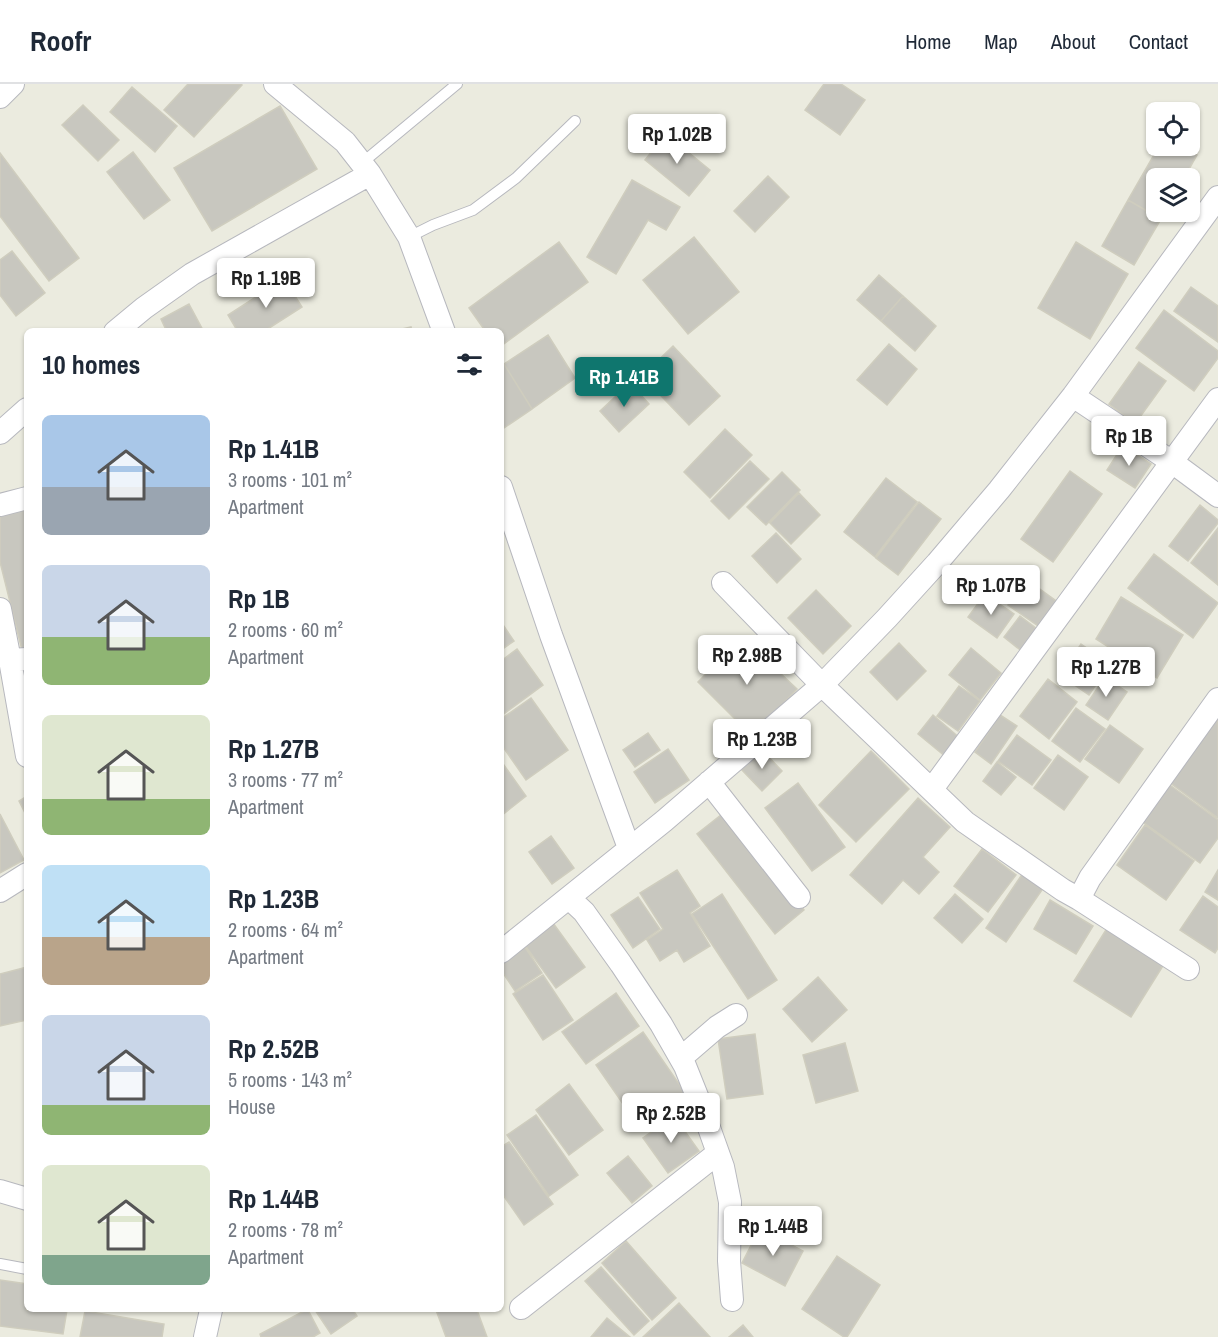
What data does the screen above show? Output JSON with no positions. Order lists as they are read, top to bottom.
{
  "page": {
    "header": "Roofr",
    "nav": [
      "Home",
      "Map",
      "About",
      "Contact"
    ],
    "price": [
      "Rp 1.02B",
      "Rp 1.19B",
      "Rp 1.41B",
      "Rp 1B",
      "Rp 1.07B",
      "Rp 2.98B",
      "Rp 1.27B",
      "Rp 1.23B",
      "Rp 2.52B",
      "Rp 1.44B"
    ],
    "heading": "10 homes",
    "list": [
      {
        "name": "Rp 1.41B",
        "note": "3 rooms · 101 m² · Apartment"
      },
      {
        "name": "Rp 1B",
        "note": "2 rooms · 60 m² · Apartment"
      },
      {
        "name": "Rp 1.27B",
        "note": "3 rooms · 77 m² · Apartment"
      },
      {
        "name": "Rp 1.23B",
        "note": "2 rooms · 64 m² · Apartment"
      },
      {
        "name": "Rp 2.52B",
        "note": "5 rooms · 143 m² · House"
      },
      {
        "name": "Rp 1.44B",
        "note": "2 rooms · 78 m² · Apartment"
      }
    ]
  }
}
